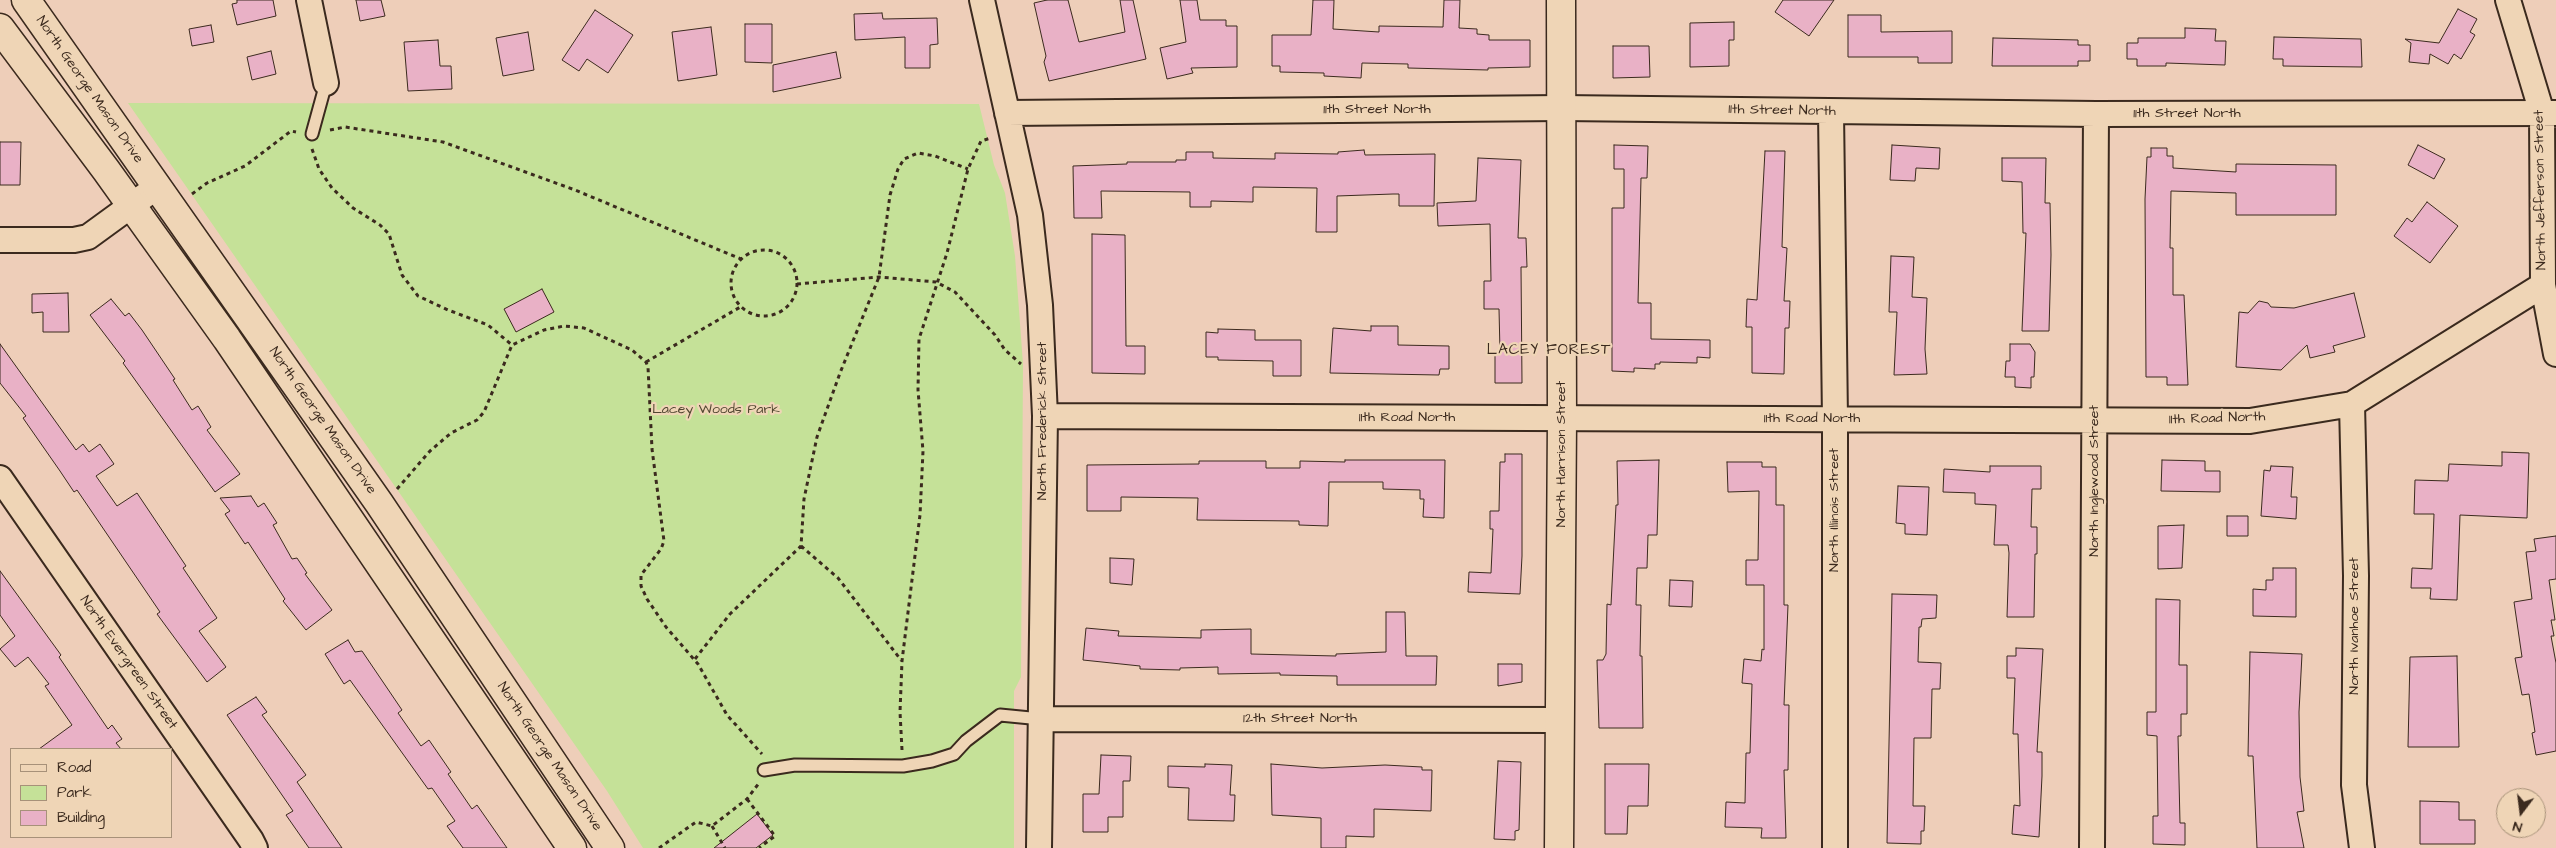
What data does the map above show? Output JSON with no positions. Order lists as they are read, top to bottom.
{
  "streets": {
    "main road": ["North George Mason Drive", "North Harrison Street"],
    "street": [
      "11th Street North",
      "North Jefferson Street",
      "11th Road North",
      "North Frederick Street",
      "North Inglewood Street",
      "North Illinois Street",
      "North Ivanhoe Street",
      "North Evergreen Street",
      "12th Street North"
    ]
  },
  "crossings": [
    ["11th Street North", "North Jefferson Street"],
    ["11th Street North", "North Frederick Street"],
    ["11th Street North", "North Harrison Street"],
    ["11th Street North", "North Inglewood Street"],
    ["11th Street North", "North Illinois Street"],
    ["North Jefferson Street", "11th Road North"],
    ["11th Road North", "North Frederick Street"],
    ["11th Road North", "North Harrison Street"],
    ["11th Road North", "North Inglewood Street"],
    ["11th Road North", "North Illinois Street"],
    ["11th Road North", "North Ivanhoe Street"],
    ["North Frederick Street", "12th Street North"],
    ["North Harrison Street", "12th Street North"]
  ],
  "districts": ["LACEY FOREST"],
  "parks": ["Lacey Woods Park"],
  "legend": ["Road", "Park", "Building"],
  "north": "bottom"
}
